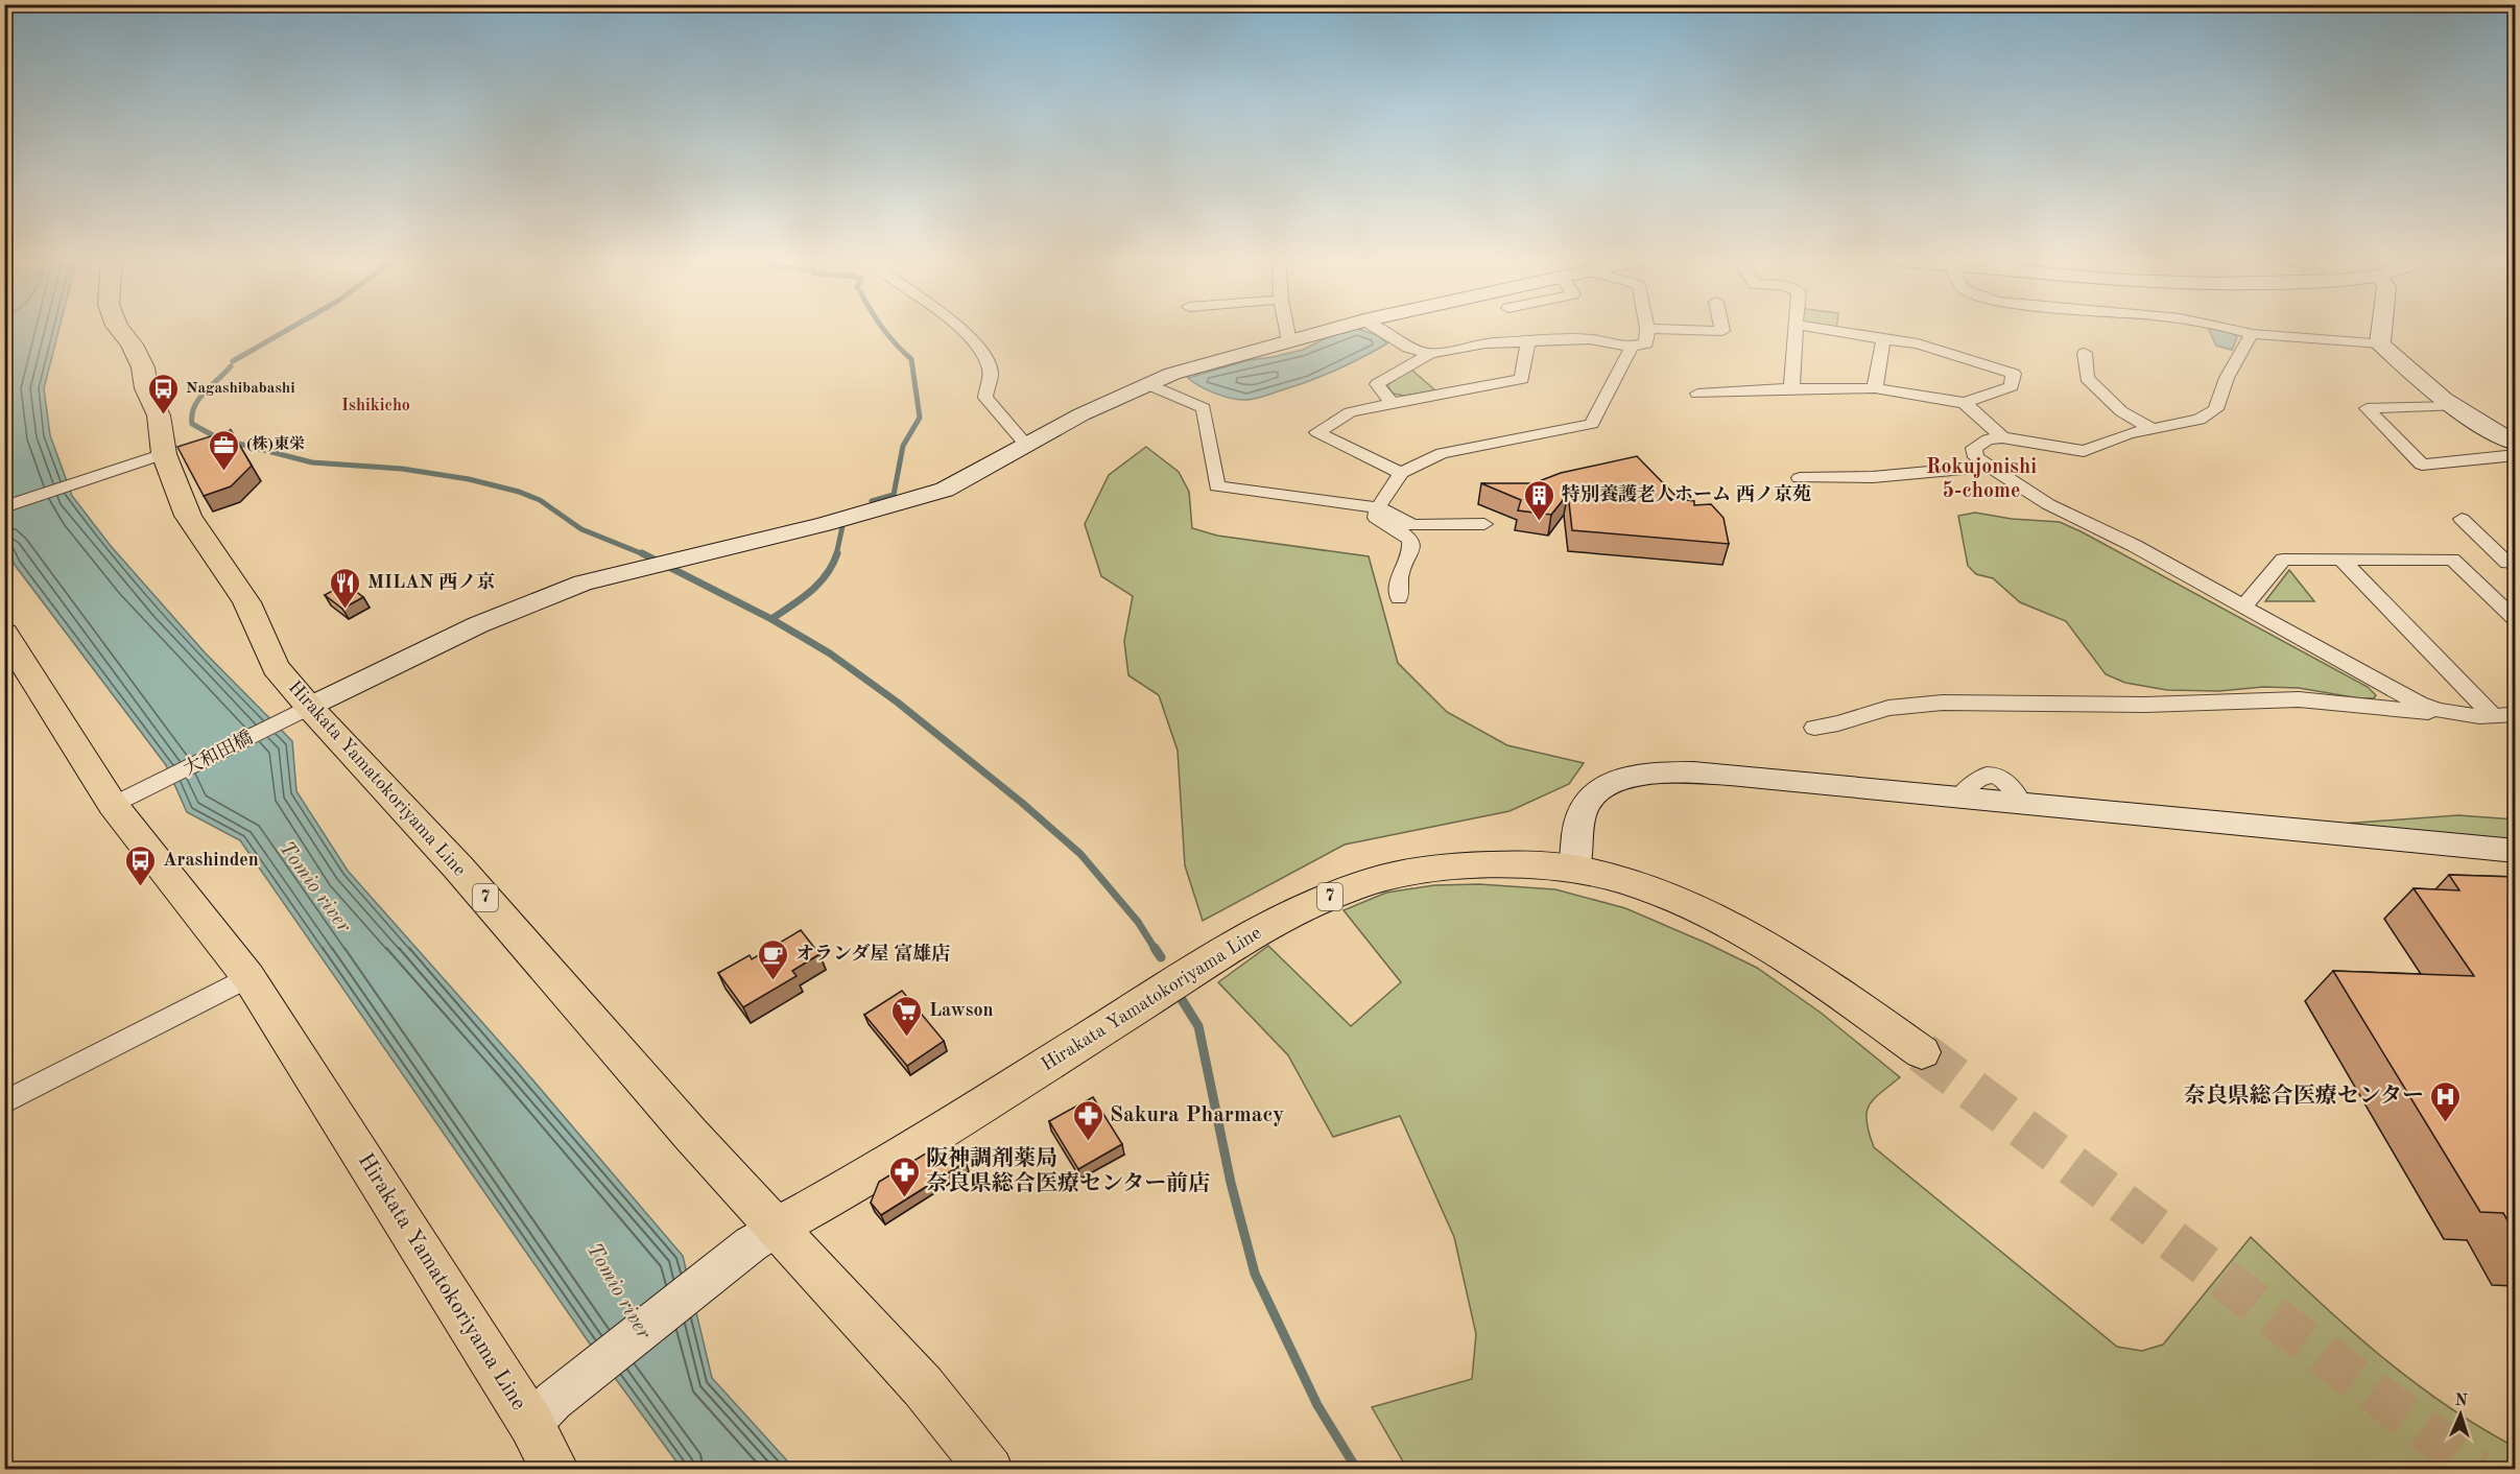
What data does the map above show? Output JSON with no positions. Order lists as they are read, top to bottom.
{
  "streets": {
    "main road": ["Hirakata Yamatokoriyama Line", "7"],
    "street": ["大和田橋"]
  },
  "crossings": [
    ["大和田橋", "Hirakata Yamatokoriyama Line"]
  ],
  "districts": ["Ishikicho", "Rokujonishi 5-chome"],
  "water": ["Tomio river"],
  "places": {
    "bus stop": ["Nagashibabashi", "Arashinden"],
    "office": ["(株)東栄"],
    "building": ["特別養護老人ホーム 西ノ京苑"],
    "restaurant": ["MILAN 西ノ京"],
    "cafe": ["オランダ屋 富雄店"],
    "supermarket": ["Lawson"],
    "hospital": ["奈良県総合医療センター"],
    "pharmacy": ["Sakura Pharmacy", "阪神調剤薬局 奈良県総合医療センター前店"]
  },
  "north": "top"
}
